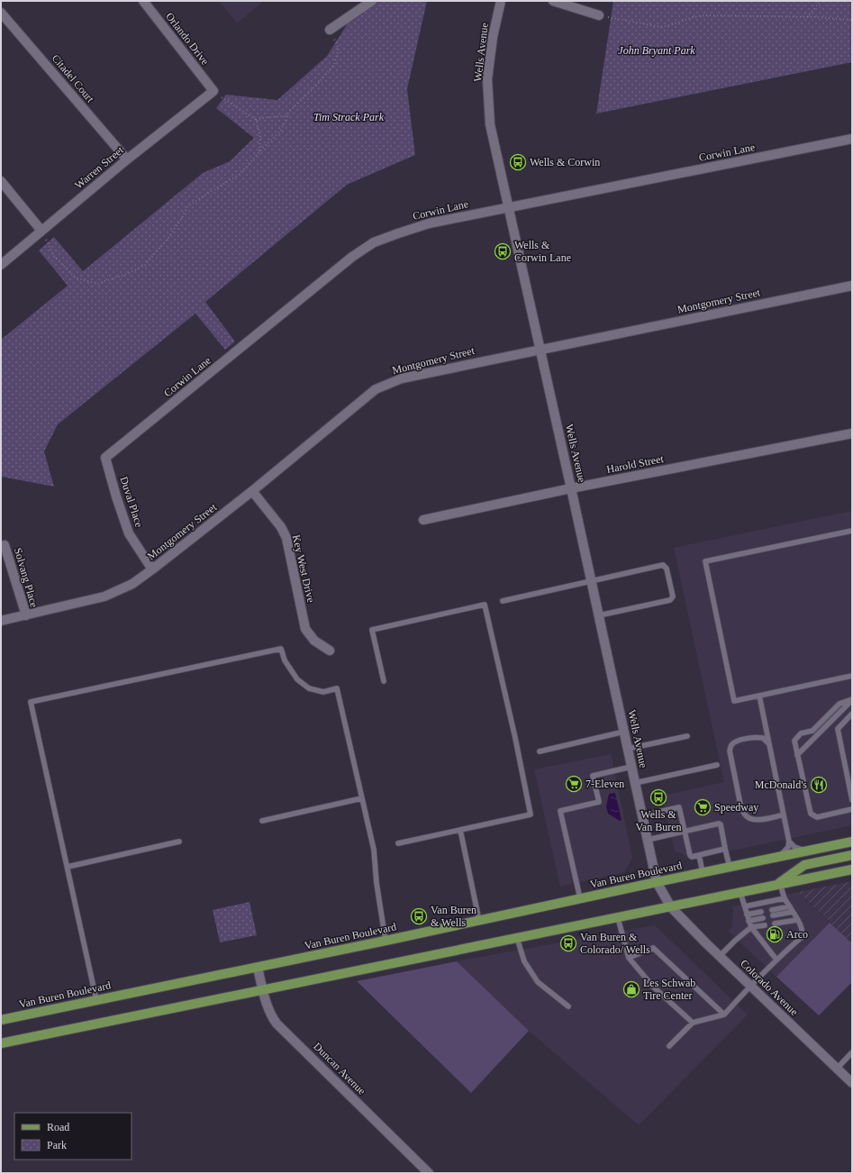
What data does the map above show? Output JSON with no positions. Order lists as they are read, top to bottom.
{
  "streets": {
    "main road": ["Van Buren Boulevard"],
    "street": [
      "Orlando Drive",
      "Wells Avenue",
      "Citadel Court",
      "Corwin Lane",
      "Warren Street",
      "Montgomery Street",
      "Harold Street",
      "Duval Place",
      "Key West Drive",
      "Solvang Place",
      "Colorado Avenue",
      "Duncan Avenue"
    ]
  },
  "crossings": [
    ["Orlando Drive", "Warren Street"],
    ["Wells Avenue", "Corwin Lane"],
    ["Wells Avenue", "Montgomery Street"],
    ["Wells Avenue", "Harold Street"],
    ["Wells Avenue", "Van Buren Boulevard"],
    ["Wells Avenue", "Colorado Avenue"],
    ["Citadel Court", "Warren Street"],
    ["Corwin Lane", "Duval Place"],
    ["Montgomery Street", "Duval Place"],
    ["Montgomery Street", "Key West Drive"],
    ["Montgomery Street", "Solvang Place"],
    ["Van Buren Boulevard", "Duncan Avenue"]
  ],
  "parks": ["John Bryant Park", "Tim Strack Park"],
  "places": {
    "bus stop": [
      "Wells & Corwin",
      "Wells & Corwin Lane",
      "Wells & Van Buren",
      "Van Buren & Wells",
      "Van Buren & Colorado/ Wells"
    ],
    "supermarket": ["7-Eleven", "Speedway"],
    "restaurant": ["McDonald's"],
    "fuel station": ["Arco"],
    "shop": ["Les Schwab Tire Center"]
  },
  "legend": ["Road", "Park"]
}
